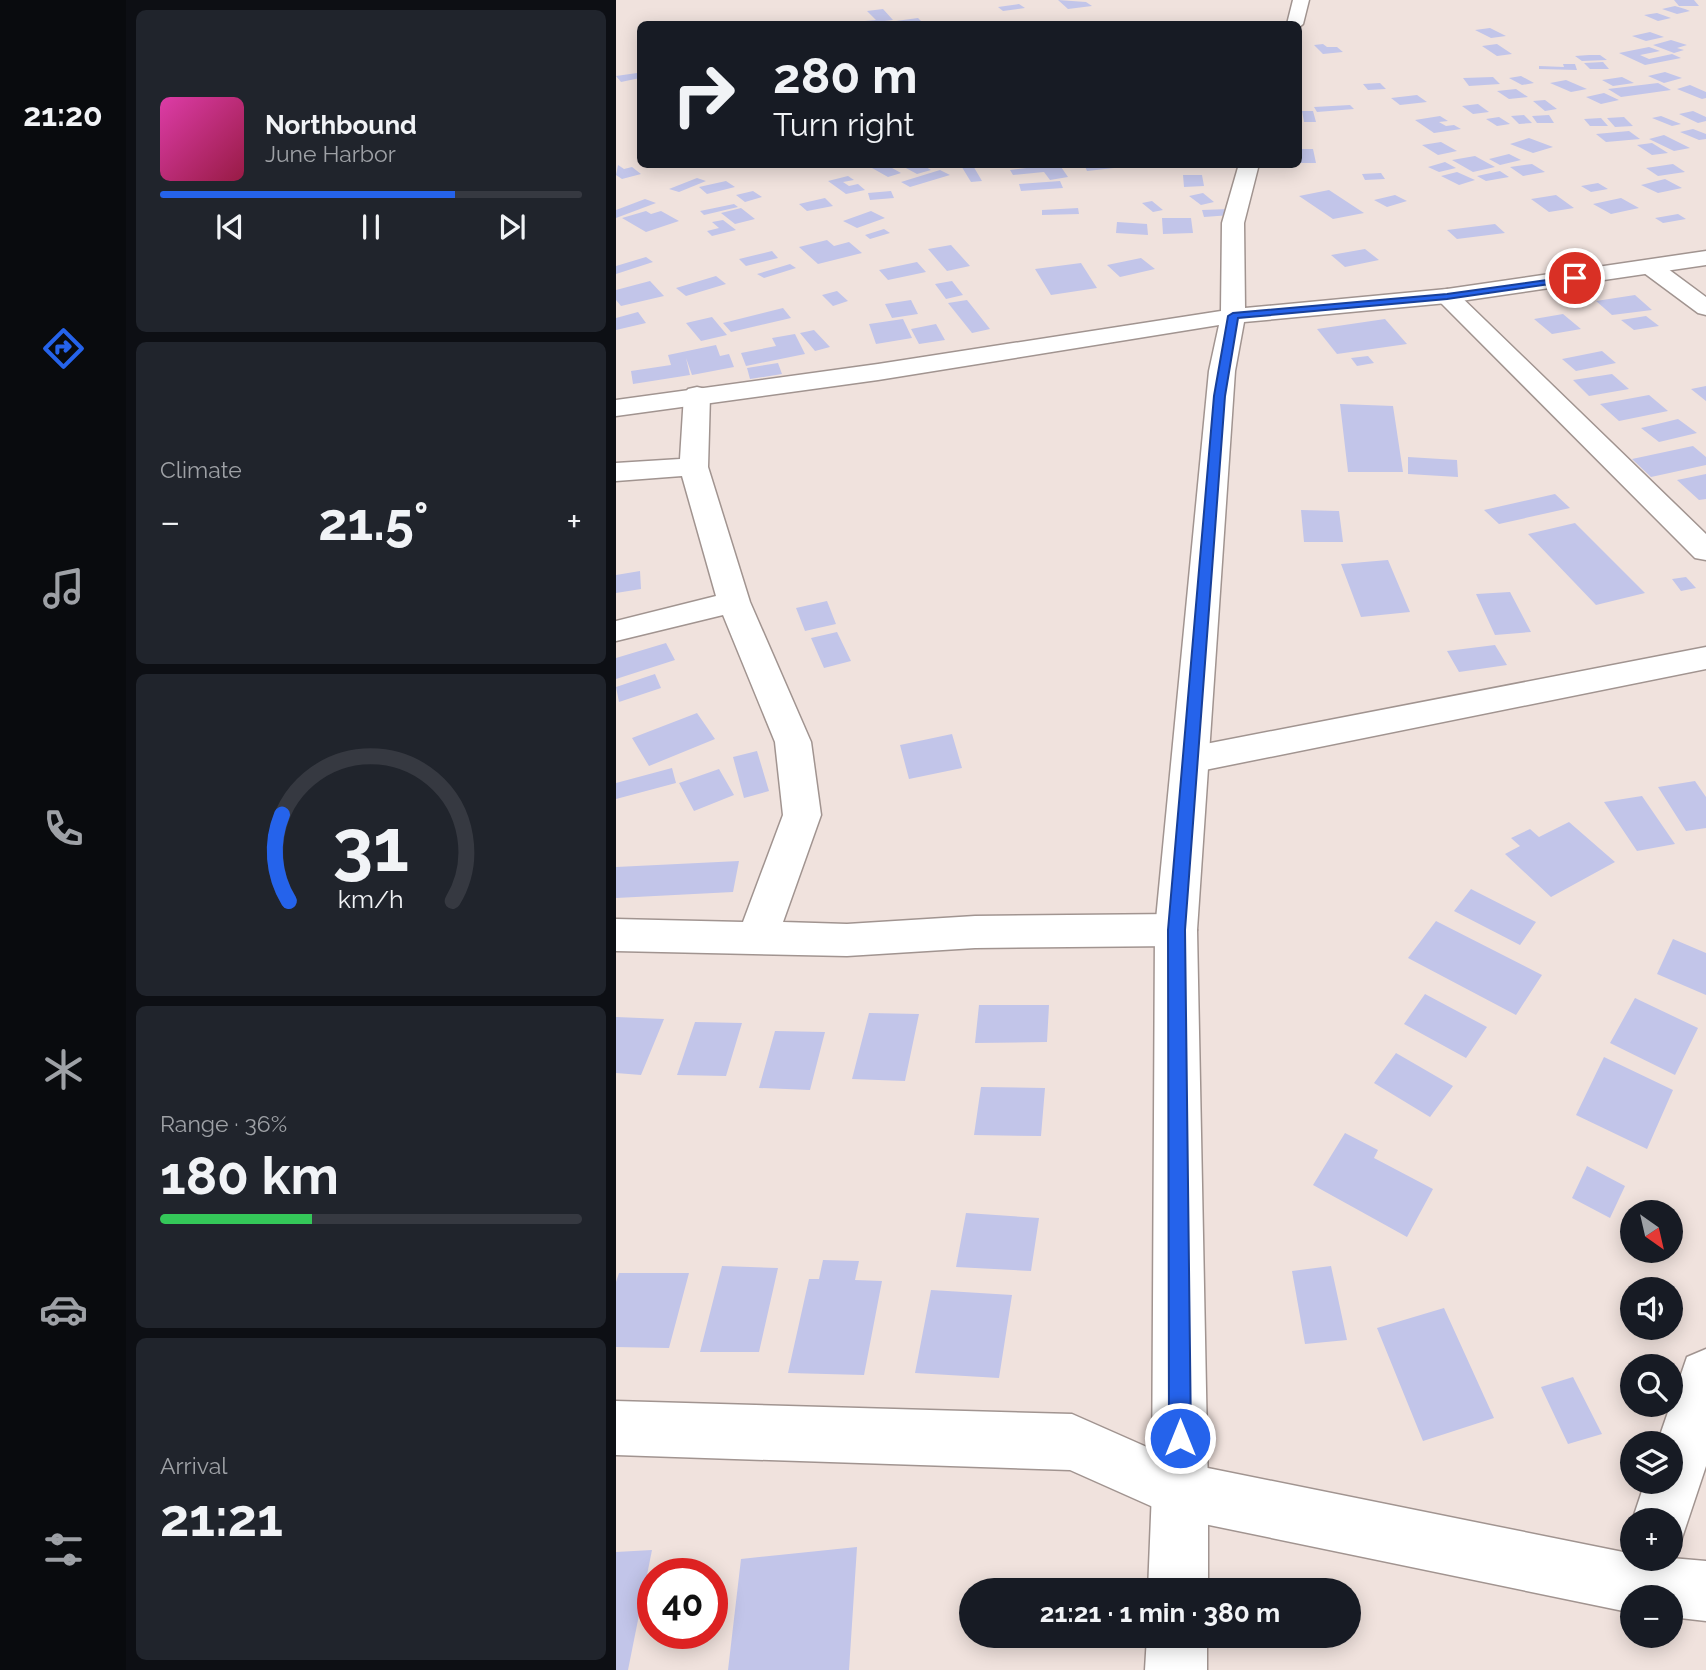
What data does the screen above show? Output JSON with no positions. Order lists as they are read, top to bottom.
{
  "north": "bottom right",
  "page": {
    "tabs": "21:20",
    "turn": ["280 m", "Turn right"],
    "song": ["Northbound", "June Harbor"],
    "tile": [
      "Climate",
      ["Range · 36%", "180 km"],
      ["Arrival", "21:21"]
    ],
    "heat": ["−", "21.5°", "+"],
    "map_buttons": ["+", "−"],
    "limit": "40",
    "trip": "21:21 · 1 min · 380 m",
    "gauge": ["31", "km/h"]
  }
}
